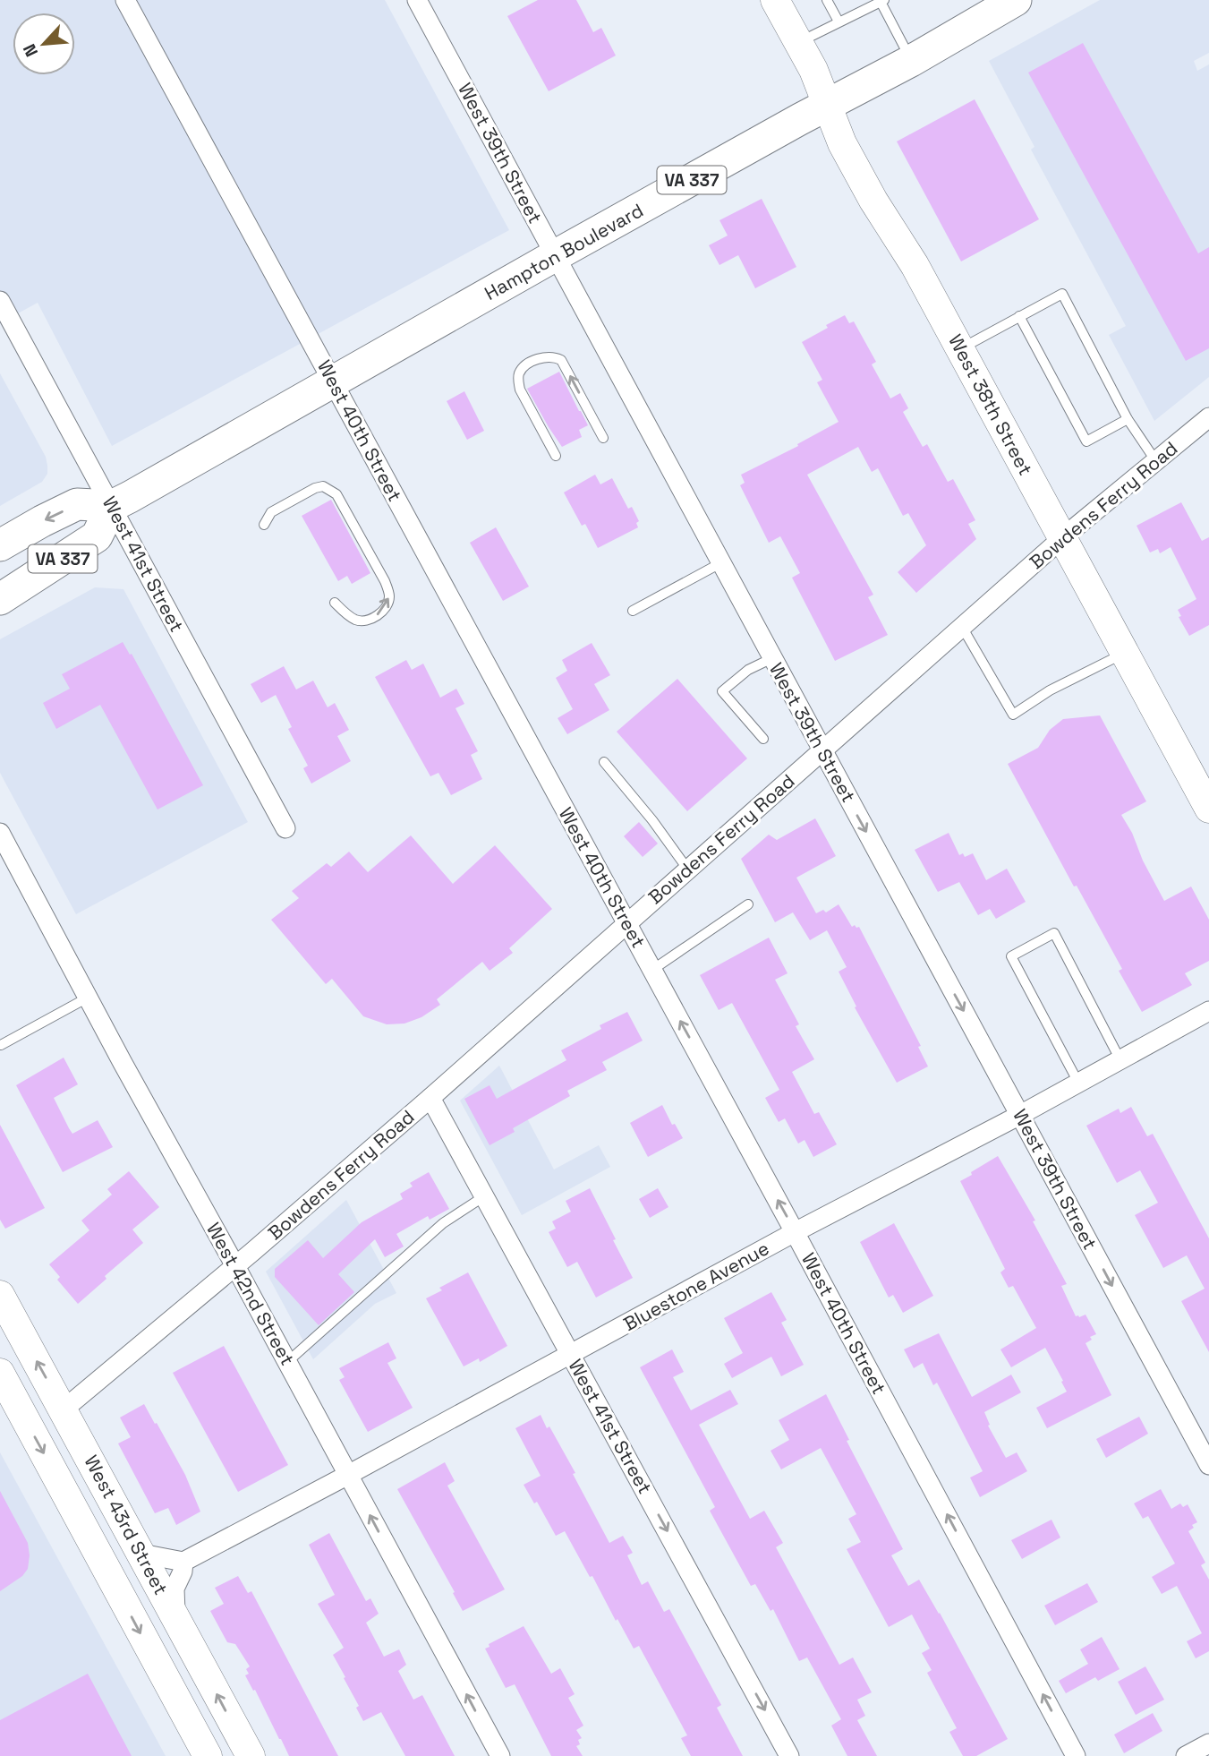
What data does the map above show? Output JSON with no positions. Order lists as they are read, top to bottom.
{
  "streets": {
    "main road": ["VA 337", "Hampton Boulevard"],
    "street": [
      "West 39th Street",
      "West 38th Street",
      "West 40th Street",
      "Bowdens Ferry Road",
      "West 41st Street",
      "Bluestone Avenue",
      "West 42nd Street",
      "West 43rd Street"
    ]
  },
  "crossings": [
    ["West 39th Street", "Hampton Boulevard"],
    ["West 39th Street", "Bowdens Ferry Road"],
    ["West 39th Street", "Bluestone Avenue"],
    ["VA 337", "Hampton Boulevard"],
    ["VA 337", "West 41st Street"],
    ["Hampton Boulevard", "West 38th Street"],
    ["Hampton Boulevard", "West 40th Street"],
    ["Hampton Boulevard", "West 41st Street"],
    ["West 38th Street", "Bowdens Ferry Road"],
    ["West 40th Street", "Bowdens Ferry Road"],
    ["West 40th Street", "Bluestone Avenue"],
    ["Bowdens Ferry Road", "West 41st Street"],
    ["Bowdens Ferry Road", "West 42nd Street"],
    ["Bowdens Ferry Road", "West 43rd Street"],
    ["West 41st Street", "Bluestone Avenue"],
    ["Bluestone Avenue", "West 42nd Street"]
  ],
  "one_way": ["West 39th Street", "West 40th Street"],
  "north": "bottom left"
}
